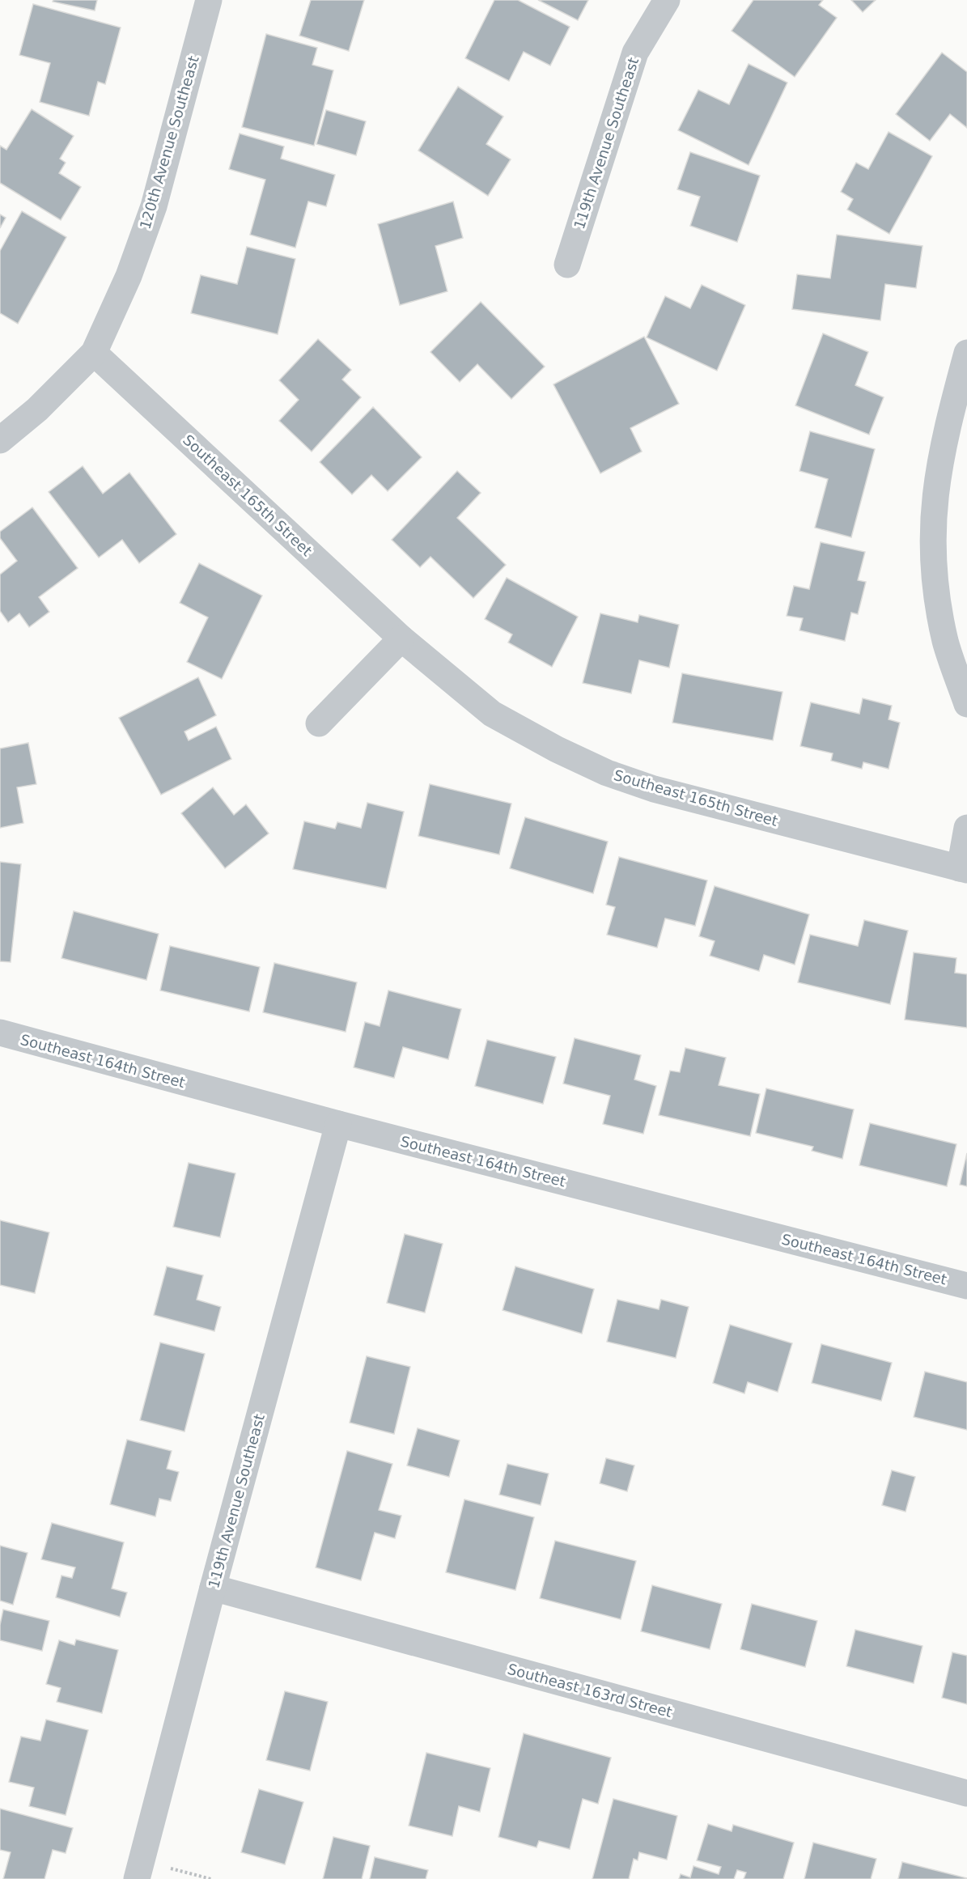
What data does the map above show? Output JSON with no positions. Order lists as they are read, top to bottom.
{
  "streets": {
    "street": [
      "120th Avenue Southeast",
      "119th Avenue Southeast",
      "Southeast 165th Street",
      "Southeast 164th Street",
      "Southeast 163rd Street"
    ]
  },
  "crossings": [
    ["120th Avenue Southeast", "Southeast 165th Street"],
    ["119th Avenue Southeast", "Southeast 164th Street"],
    ["119th Avenue Southeast", "Southeast 163rd Street"]
  ]
}
